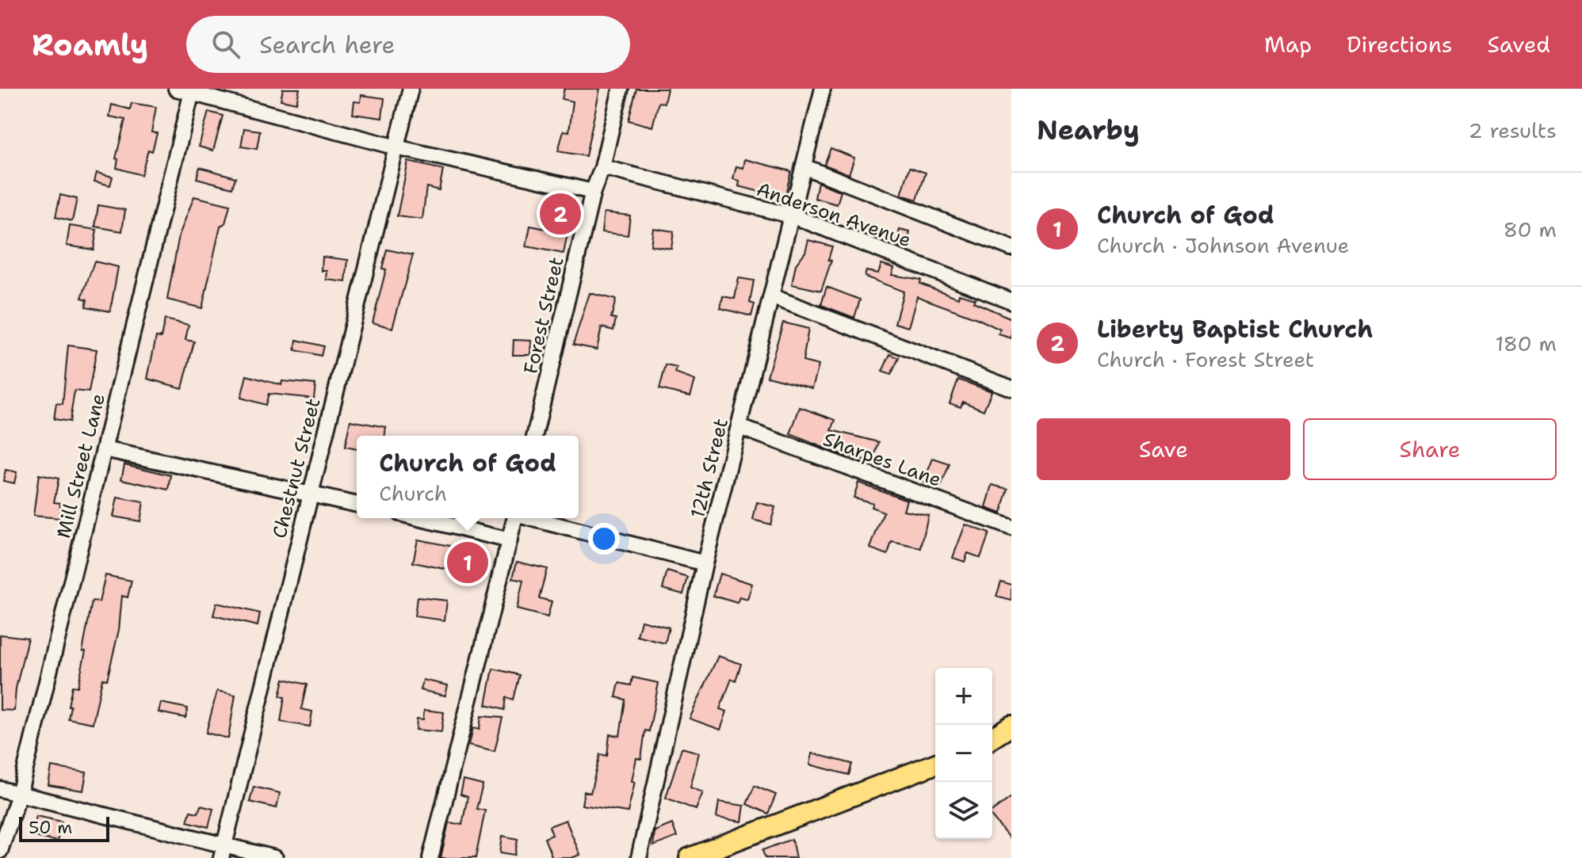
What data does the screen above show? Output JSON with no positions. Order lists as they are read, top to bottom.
{
  "streets": {
    "street": [
      "Anderson Avenue",
      "Forest Street",
      "Sharpes Lane",
      "Mill Street Lane",
      "Chestnut Street",
      "12th Street"
    ]
  },
  "crossings": [
    ["Anderson Avenue", "Forest Street"],
    ["Anderson Avenue", "12th Street"],
    ["Sharpes Lane", "12th Street"]
  ],
  "scale_bar": "50 m",
  "page": {
    "header": "Roamly",
    "search": "Search here",
    "nav": ["Map", "Directions", "Saved"],
    "heading": ["Nearby", "2 results"],
    "list": [
      {
        "mark": "1",
        "name": "Church of God",
        "note": "Church · Johnson Avenue",
        "value": "80 m"
      },
      {
        "mark": "2",
        "name": "Liberty Baptist Church",
        "note": "Church · Forest Street",
        "value": "180 m"
      }
    ],
    "pins": ["2", "1"],
    "buttons": ["Save", "Share"],
    "popup": ["Church of God", "Church"],
    "map_buttons": ["+", "−"],
    "scale": "50 m"
  }
}
